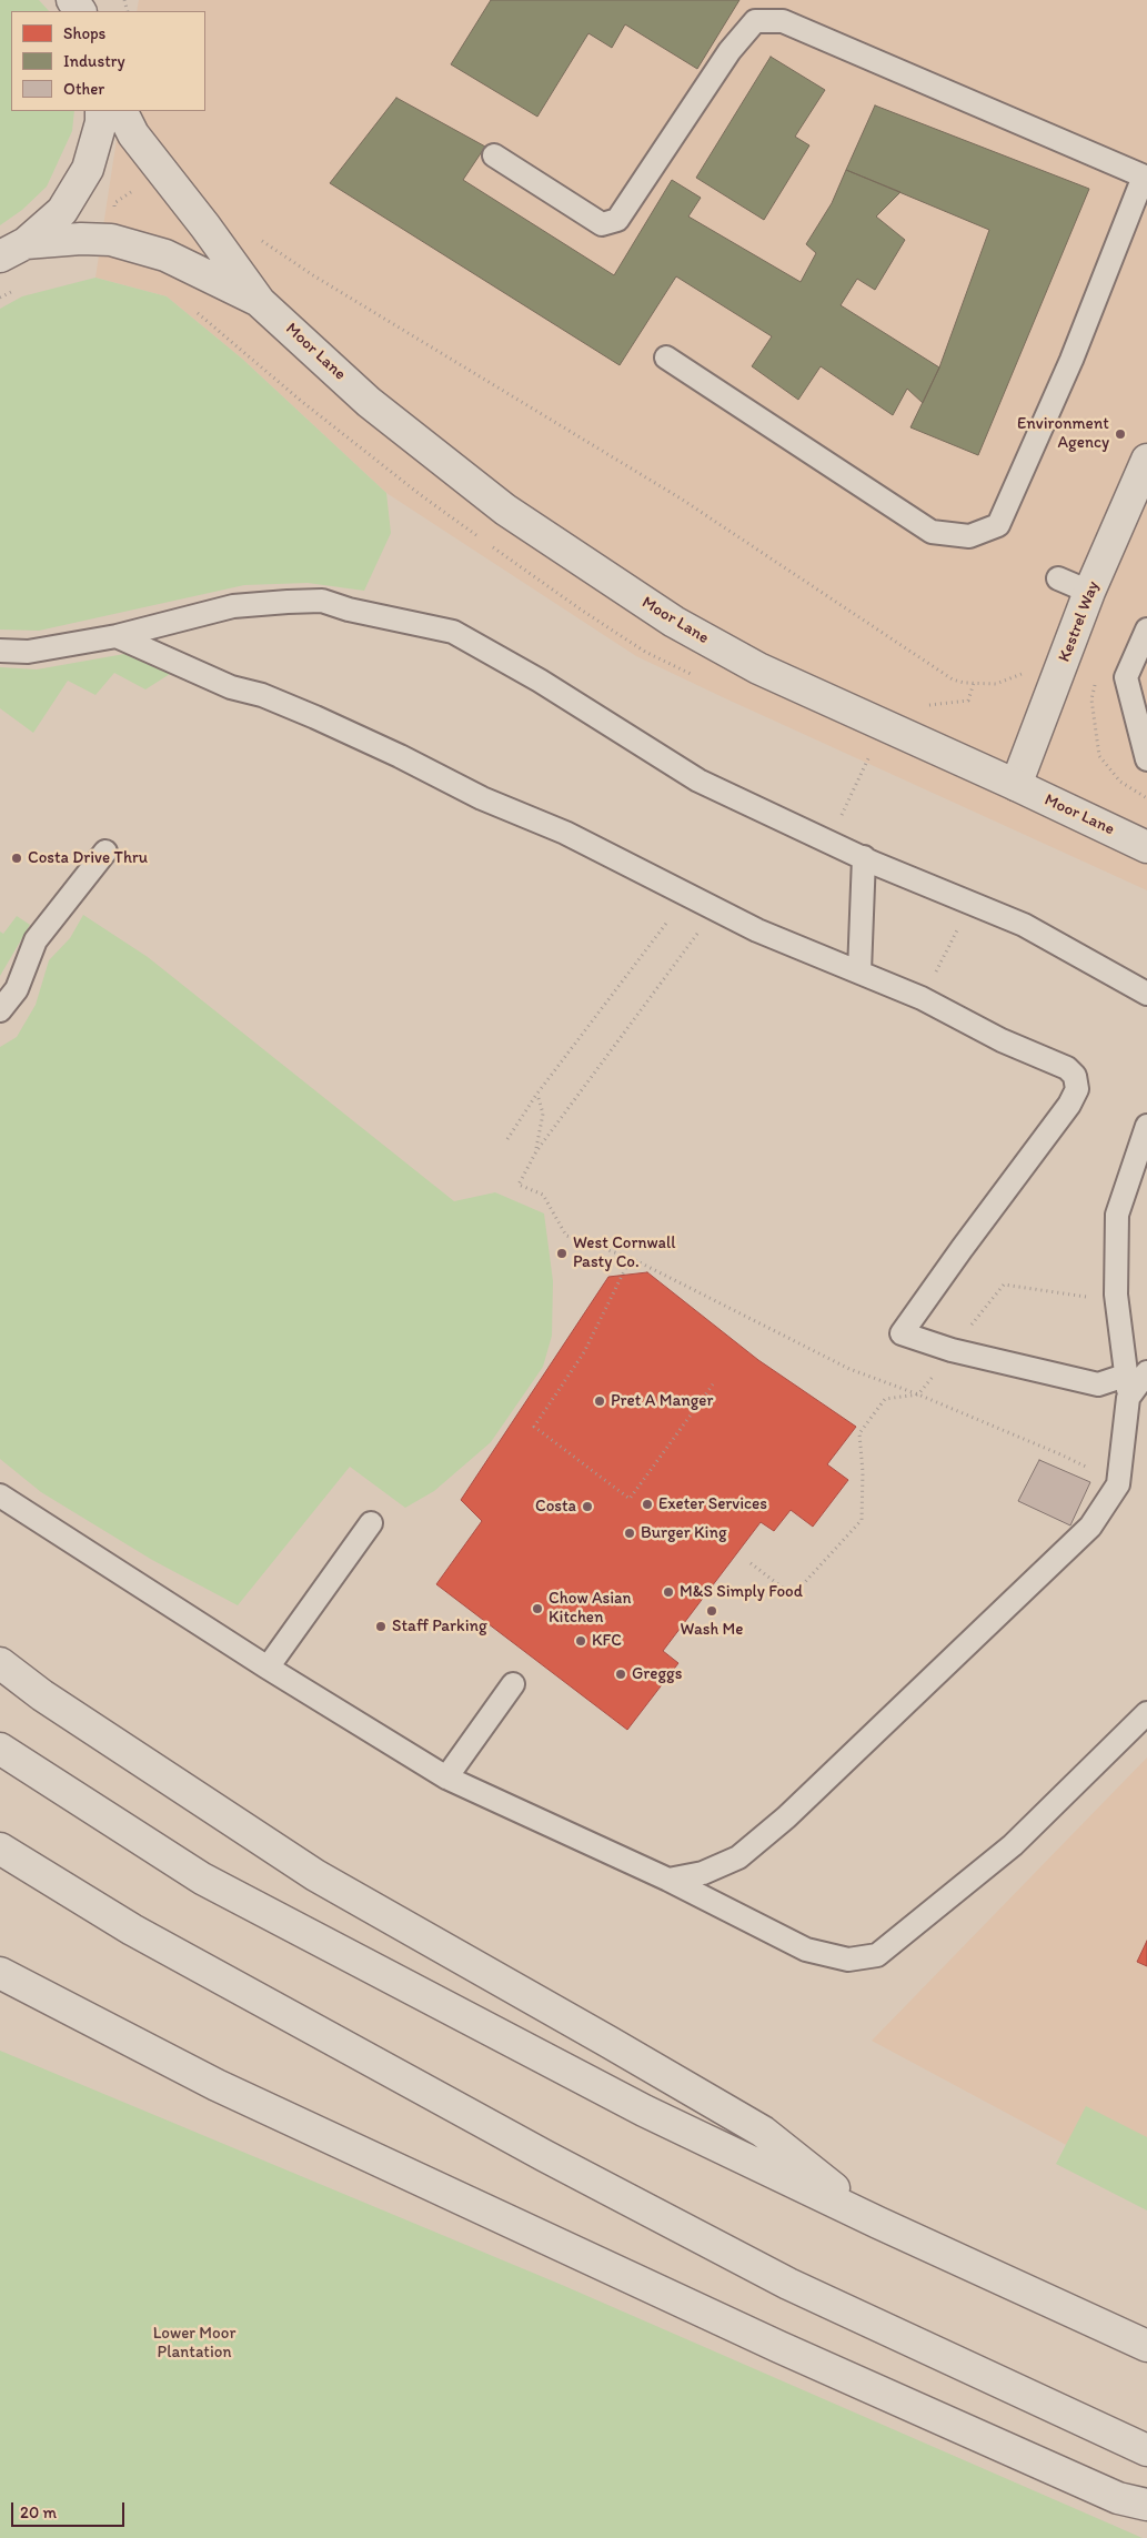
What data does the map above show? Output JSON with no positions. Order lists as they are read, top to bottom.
{
  "streets": {
    "main road": ["Moor Lane", "Kestrel Way"]
  },
  "crossings": [
    ["Moor Lane", "Kestrel Way"]
  ],
  "parks": ["Lower Moor Plantation"],
  "places": [
    "Environment Agency",
    "Costa Drive Thru",
    "West Cornwall Pasty Co.",
    "Pret A Manger",
    "Exeter Services",
    "Costa",
    "Burger King",
    "M&S Simply Food",
    "Chow Asian Kitchen",
    "Wash Me",
    "Staff Parking",
    "KFC",
    "Greggs"
  ],
  "legend": ["Shops", "Industry", "Other"],
  "scale_bar": "20 m"
}
